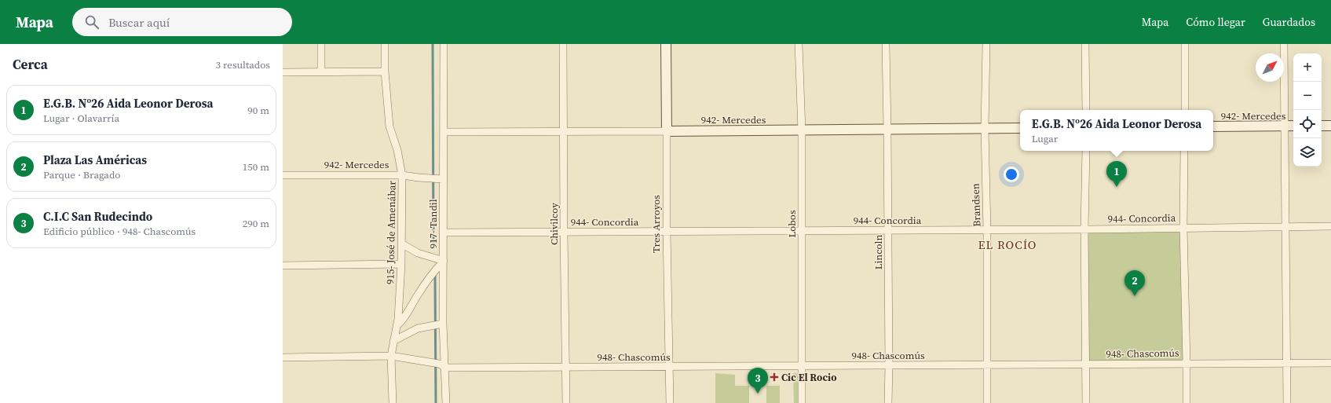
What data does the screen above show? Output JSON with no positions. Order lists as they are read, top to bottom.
{
  "streets": {
    "main road": ["942- Mercedes", "Tres Arroyos"],
    "street": [
      "Brandsen",
      "944- Concordia",
      "917- Tandil",
      "Chivilcoy",
      "Lobos",
      "915- José de Amenábar",
      "Lincoln",
      "948- Chascomús"
    ]
  },
  "crossings": [
    ["942- Mercedes", "Brandsen"],
    ["942- Mercedes", "917- Tandil"],
    ["942- Mercedes", "Chivilcoy"],
    ["942- Mercedes", "Tres Arroyos"],
    ["942- Mercedes", "Lobos"],
    ["942- Mercedes", "915- José de Amenábar"],
    ["942- Mercedes", "Lincoln"],
    ["Brandsen", "944- Concordia"],
    ["Brandsen", "948- Chascomús"],
    ["944- Concordia", "917- Tandil"],
    ["944- Concordia", "Chivilcoy"],
    ["944- Concordia", "Tres Arroyos"],
    ["944- Concordia", "Lobos"],
    ["944- Concordia", "Lincoln"],
    ["917- Tandil", "948- Chascomús"],
    ["Chivilcoy", "948- Chascomús"],
    ["Tres Arroyos", "948- Chascomús"],
    ["Lobos", "948- Chascomús"],
    ["Lincoln", "948- Chascomús"]
  ],
  "districts": ["EL ROCÍO"],
  "places": {
    "health": ["Cic El Rocio"]
  },
  "north": "top right",
  "page": {
    "header": "Mapa",
    "search": "Buscar aquí",
    "nav": ["Mapa", "Cómo llegar", "Guardados"],
    "heading": ["Cerca", "3 resultados"],
    "map_buttons": ["+", "−"],
    "list": [
      {
        "mark": "1",
        "name": "E.G.B. Nº26 Aida Leonor Derosa",
        "note": "Lugar · Olavarría",
        "value": "90 m"
      },
      {
        "mark": "2",
        "name": "Plaza Las Américas",
        "note": "Parque · Bragado",
        "value": "150 m"
      },
      {
        "mark": "3",
        "name": "C.I.C San Rudecindo",
        "note": "Edificio público · 948- Chascomús",
        "value": "290 m"
      }
    ],
    "popup": ["E.G.B. Nº26 Aida Leonor Derosa", "Lugar"],
    "pins": ["1", "2", "3"]
  }
}
